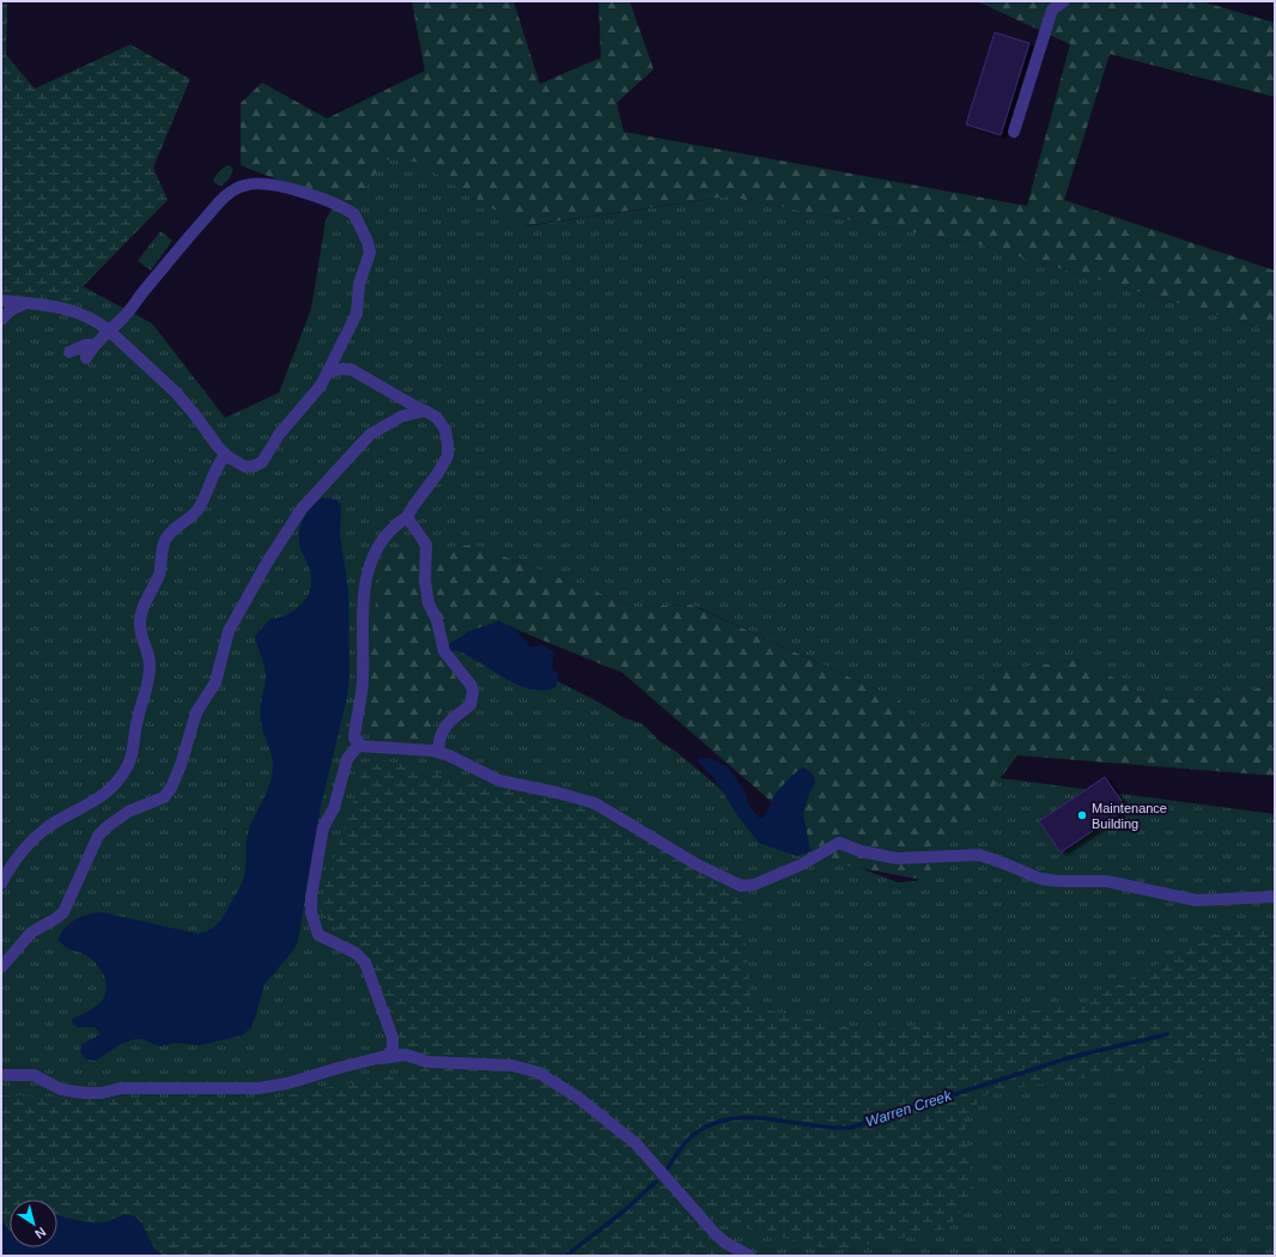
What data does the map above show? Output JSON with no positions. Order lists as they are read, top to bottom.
{
  "water": ["Warren Creek"],
  "places": ["Maintenance Building"],
  "north": "bottom right"
}
